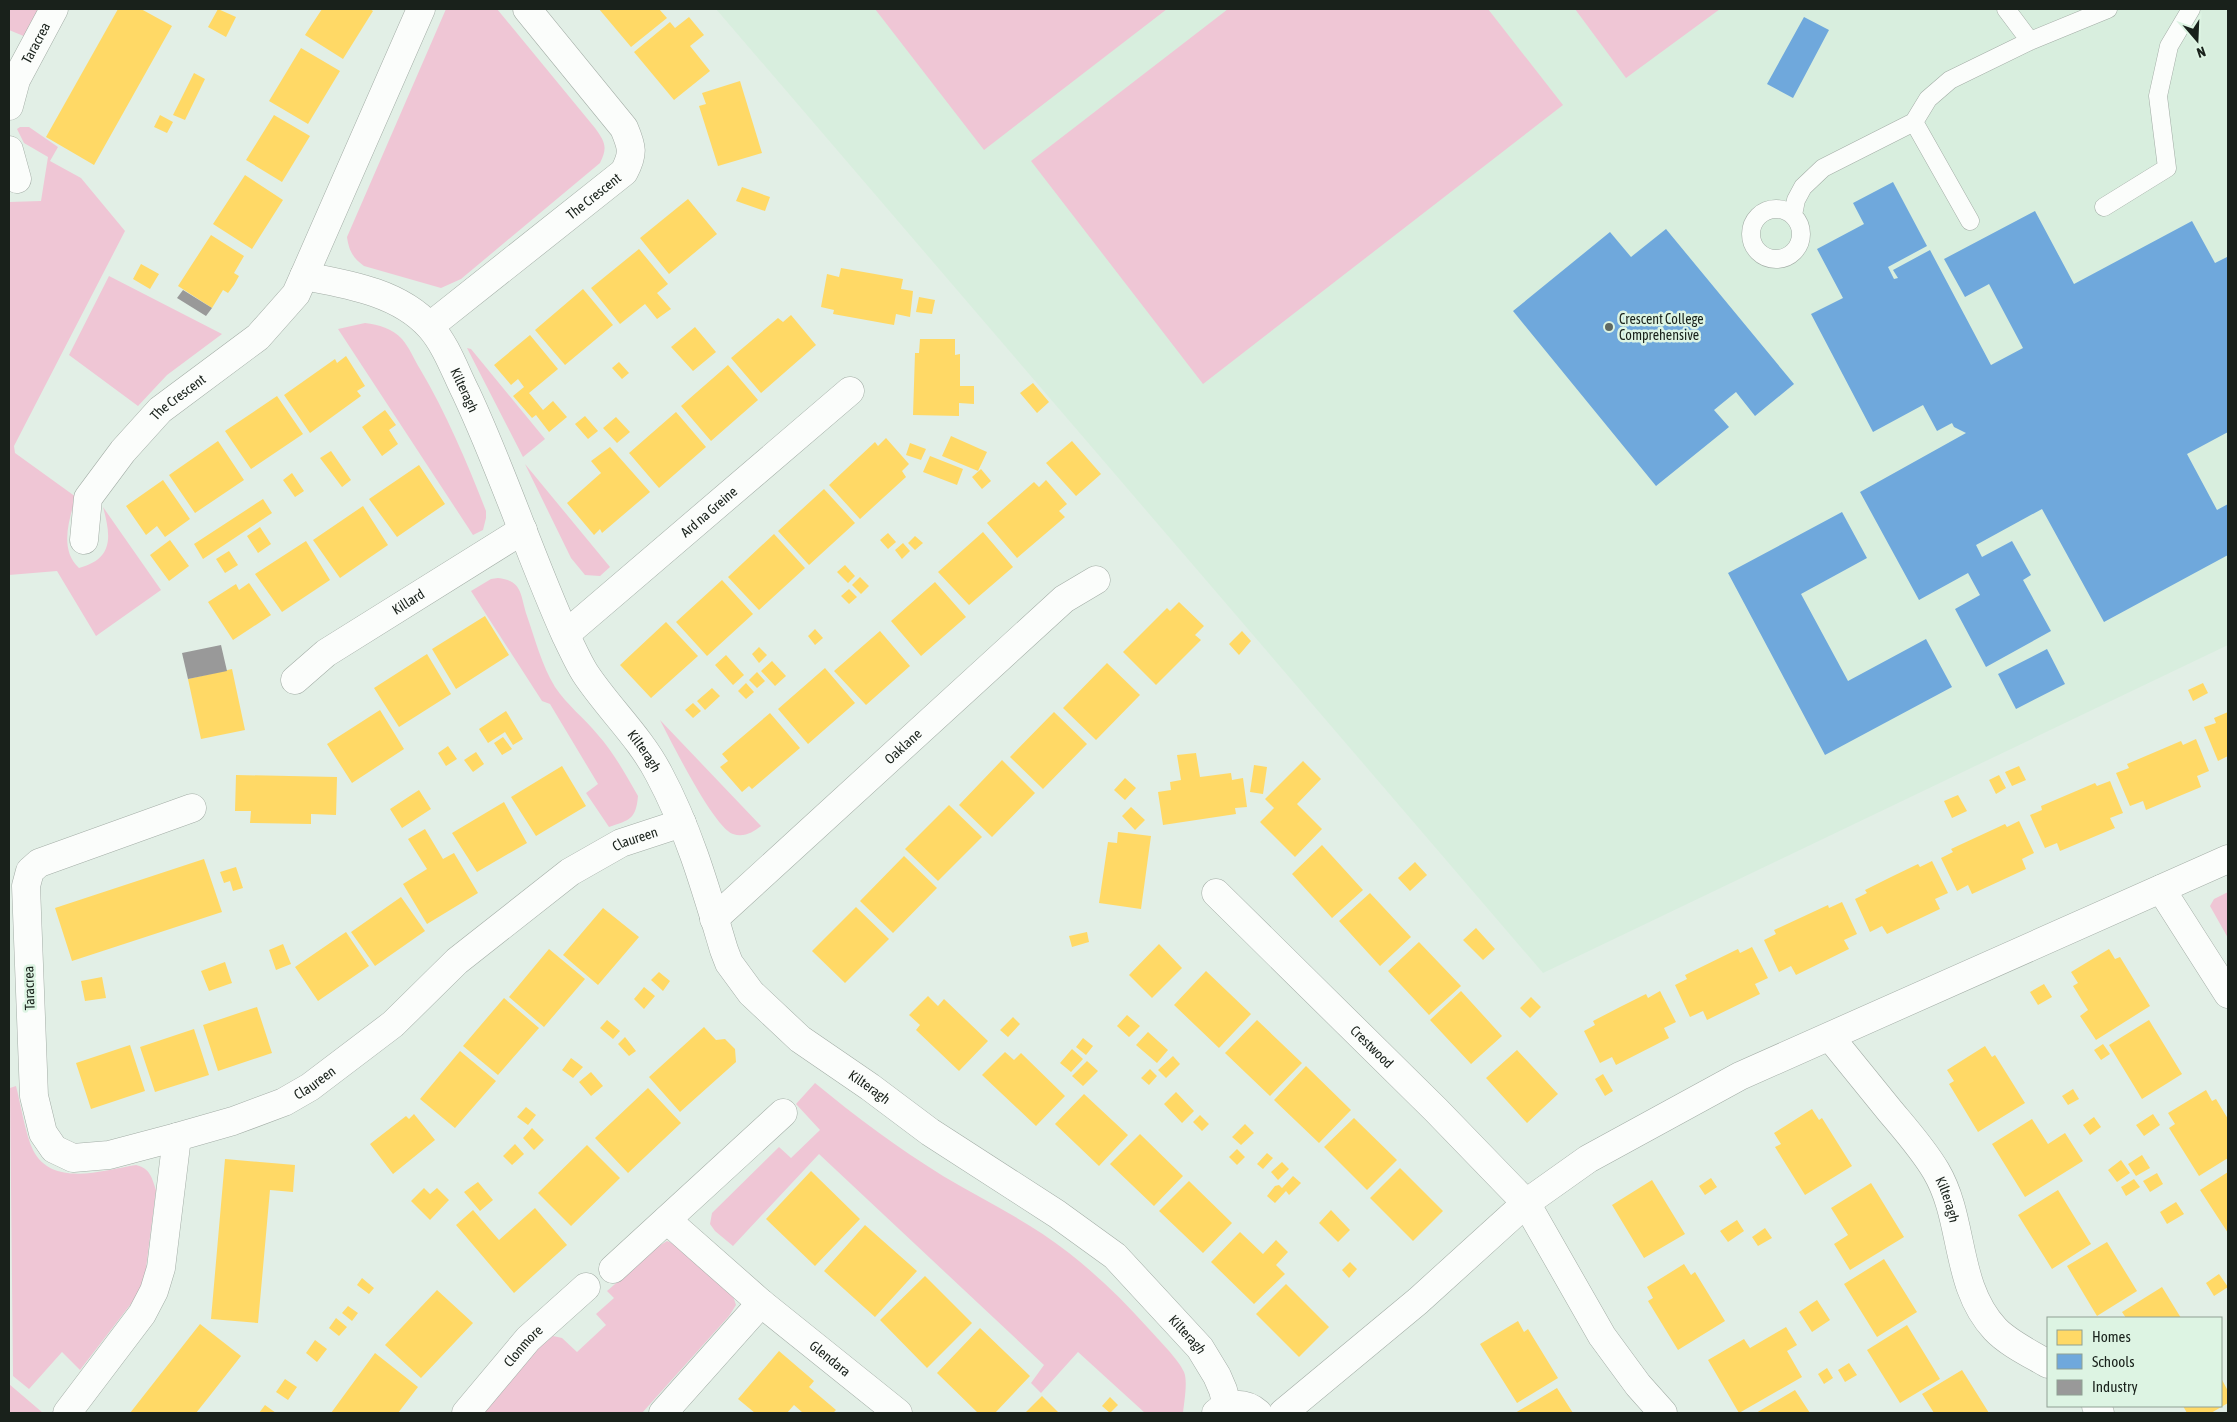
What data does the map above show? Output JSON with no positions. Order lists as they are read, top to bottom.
{
  "streets": {
    "street": [
      "Taracrea",
      "The Crescent",
      "Kilteragh",
      "Ard na Greine",
      "Killard",
      "Oaklane",
      "Claureen",
      "Crestwood",
      "Clonmore",
      "Glendara"
    ]
  },
  "crossings": [
    ["Taracrea", "Claureen"],
    ["The Crescent", "Kilteragh"],
    ["Kilteragh", "Ard na Greine"],
    ["Kilteragh", "Killard"],
    ["Kilteragh", "Oaklane"],
    ["Kilteragh", "Claureen"]
  ],
  "places": ["Crescent College Comprehensive"],
  "legend": ["Homes", "Schools", "Industry"],
  "north": "bottom"
}
